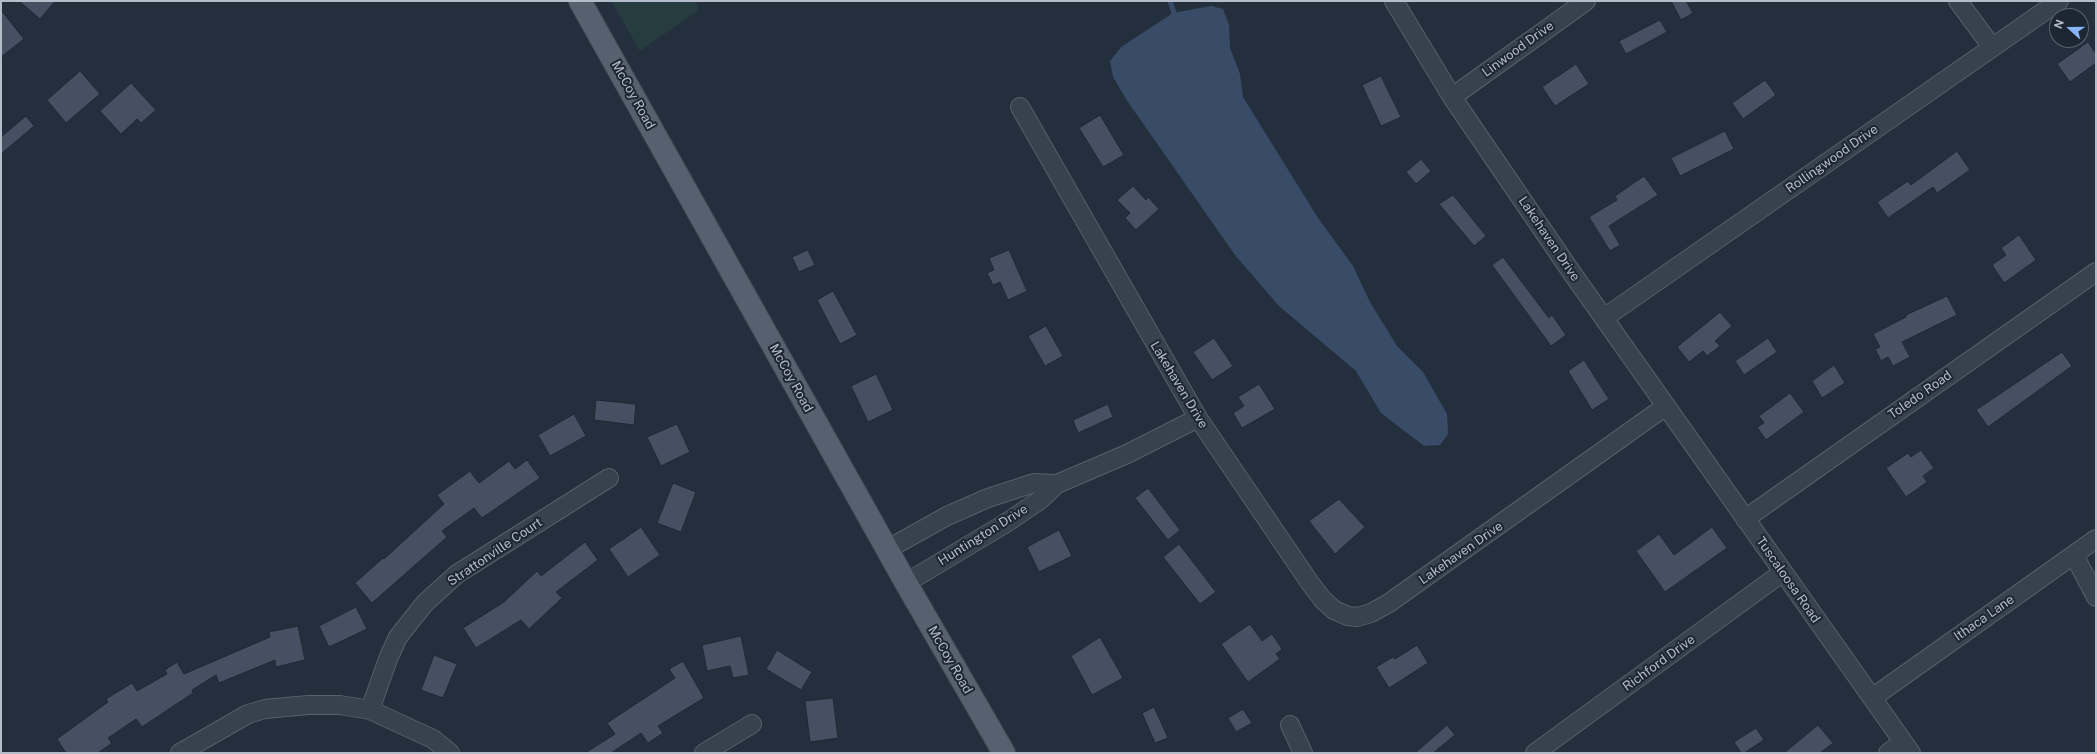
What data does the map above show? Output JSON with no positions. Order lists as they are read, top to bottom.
{
  "streets": {
    "main road": ["McCoy Road"],
    "street": [
      "Linwood Drive",
      "Rollingwood Drive",
      "Lakehaven Drive",
      "Toledo Road",
      "Huntington Drive",
      "Strattonville Court",
      "Tuscaloosa Road",
      "Ithaca Lane",
      "Richford Drive"
    ]
  },
  "crossings": [
    ["Linwood Drive", "Lakehaven Drive"],
    ["McCoy Road", "Huntington Drive"],
    ["Rollingwood Drive", "Lakehaven Drive"],
    ["Lakehaven Drive", "Huntington Drive"],
    ["Lakehaven Drive", "Tuscaloosa Road"],
    ["Toledo Road", "Tuscaloosa Road"],
    ["Tuscaloosa Road", "Ithaca Lane"],
    ["Tuscaloosa Road", "Richford Drive"]
  ],
  "north": "left"
}
